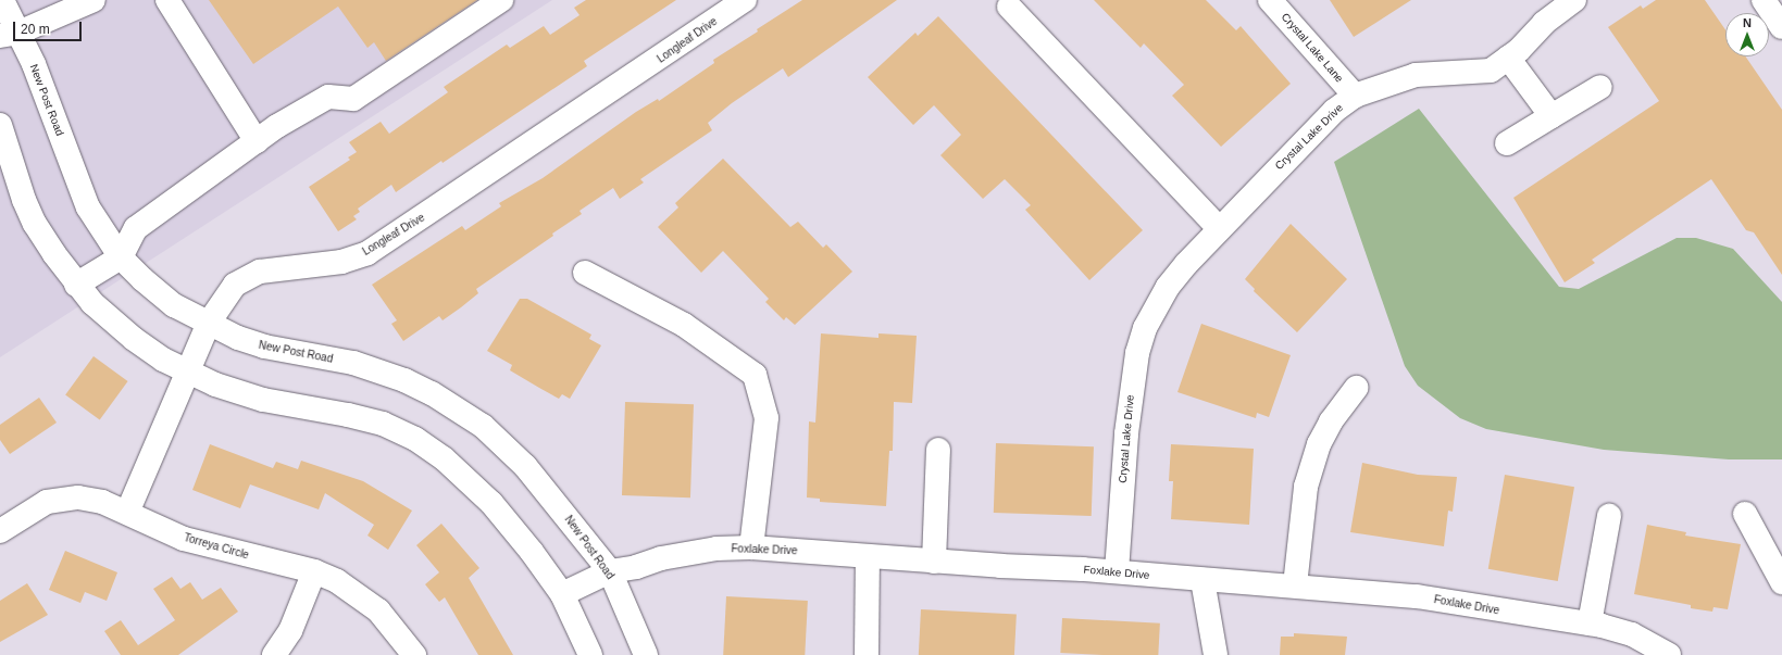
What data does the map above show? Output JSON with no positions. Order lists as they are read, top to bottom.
{
  "streets": {
    "street": [
      "Longleaf Drive",
      "Crystal Lake Lane",
      "New Post Road",
      "Crystal Lake Drive",
      "Torreya Circle",
      "Foxlake Drive"
    ]
  },
  "crossings": [
    ["Longleaf Drive", "New Post Road"],
    ["Longleaf Drive", "Torreya Circle"],
    ["Crystal Lake Lane", "Crystal Lake Drive"],
    ["New Post Road", "Foxlake Drive"],
    ["Crystal Lake Drive", "Foxlake Drive"]
  ],
  "scale_bar": "20 m",
  "north": "top"
}
